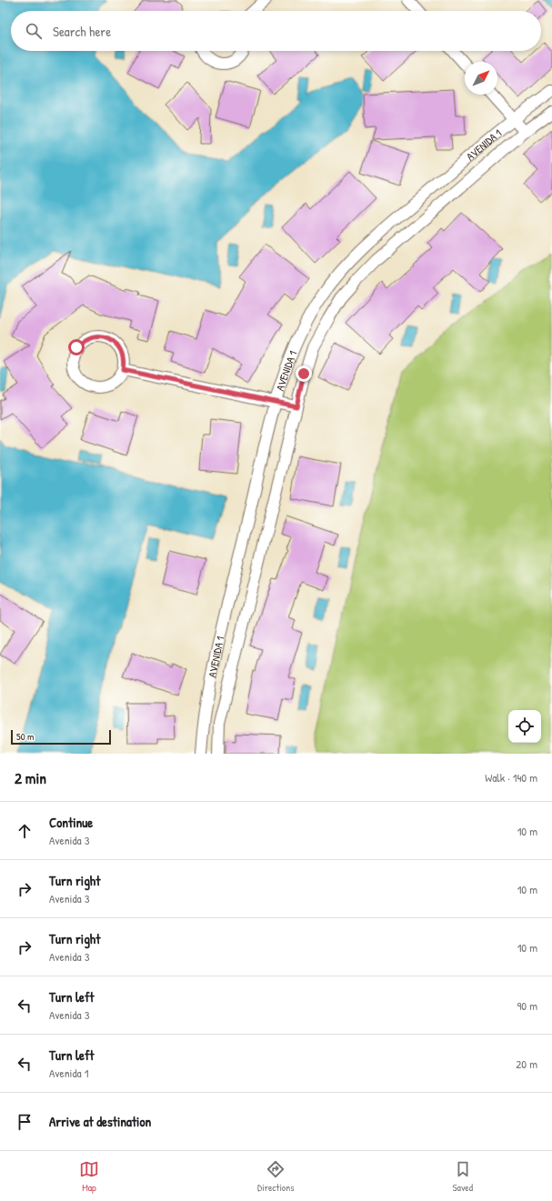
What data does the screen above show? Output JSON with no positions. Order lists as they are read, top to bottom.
{
  "streets": {
    "street": ["AVENIDA 1"]
  },
  "scale_bar": "50 m",
  "north": "top right",
  "page": {
    "search": "Search here",
    "scale": "50 m",
    "heading": ["2 min", "Walk · 140 m"],
    "list": [
      ["Continue", "Avenida 3", "10 m"],
      ["Turn right", "Avenida 3", "10 m"],
      ["Turn right", "Avenida 3", "10 m"],
      ["Turn left", "Avenida 3", "90 m"],
      ["Turn left", "Avenida 1", "20 m"],
      "Arrive at destination"
    ],
    "nav": ["Map", "Directions", "Saved"]
  }
}
